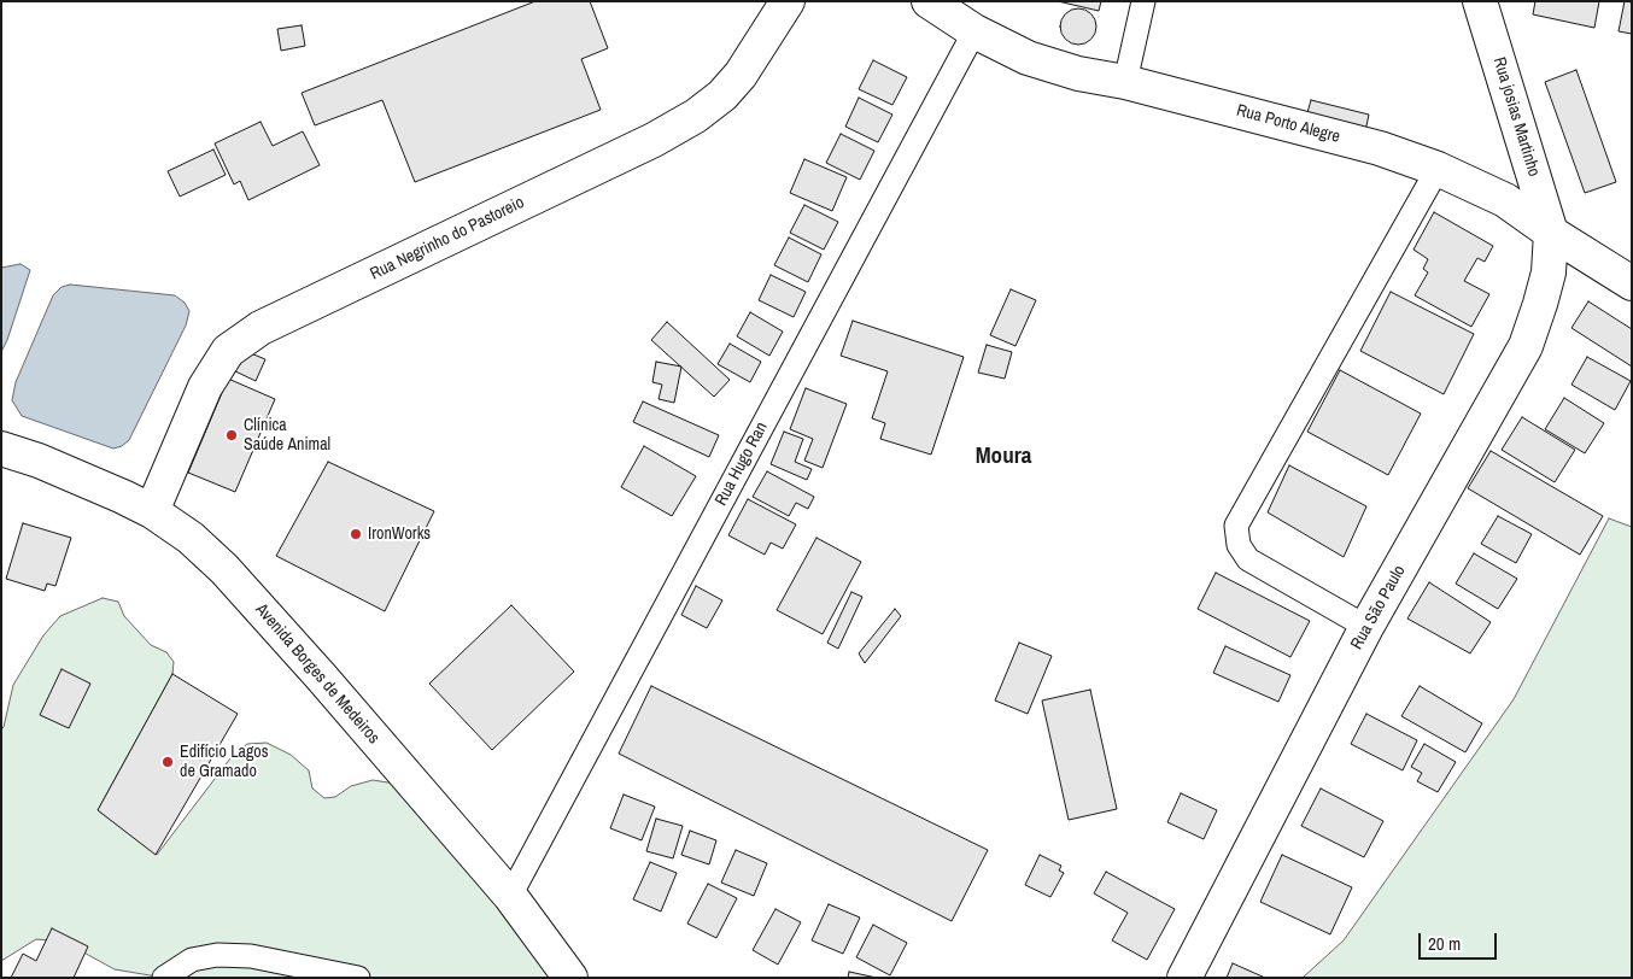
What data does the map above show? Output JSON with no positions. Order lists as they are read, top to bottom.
{
  "streets": {
    "street": [
      "Rua josias Martinho",
      "Rua Porto Alegre",
      "Rua Negrinho do Pastoreio",
      "Rua Hugo Ran",
      "Rua São Paulo",
      "Avenida Borges de Medeiros"
    ]
  },
  "crossings": [
    ["Rua josias Martinho", "Rua Porto Alegre"],
    ["Rua josias Martinho", "Rua São Paulo"],
    ["Rua Porto Alegre", "Rua Hugo Ran"],
    ["Rua Porto Alegre", "Rua São Paulo"],
    ["Rua Negrinho do Pastoreio", "Avenida Borges de Medeiros"],
    ["Rua Hugo Ran", "Avenida Borges de Medeiros"]
  ],
  "districts": ["Moura"],
  "places": ["Clínica Saúde Animal", "IronWorks", "Edifício Lagos de Gramado"],
  "scale_bar": "20 m"
}
